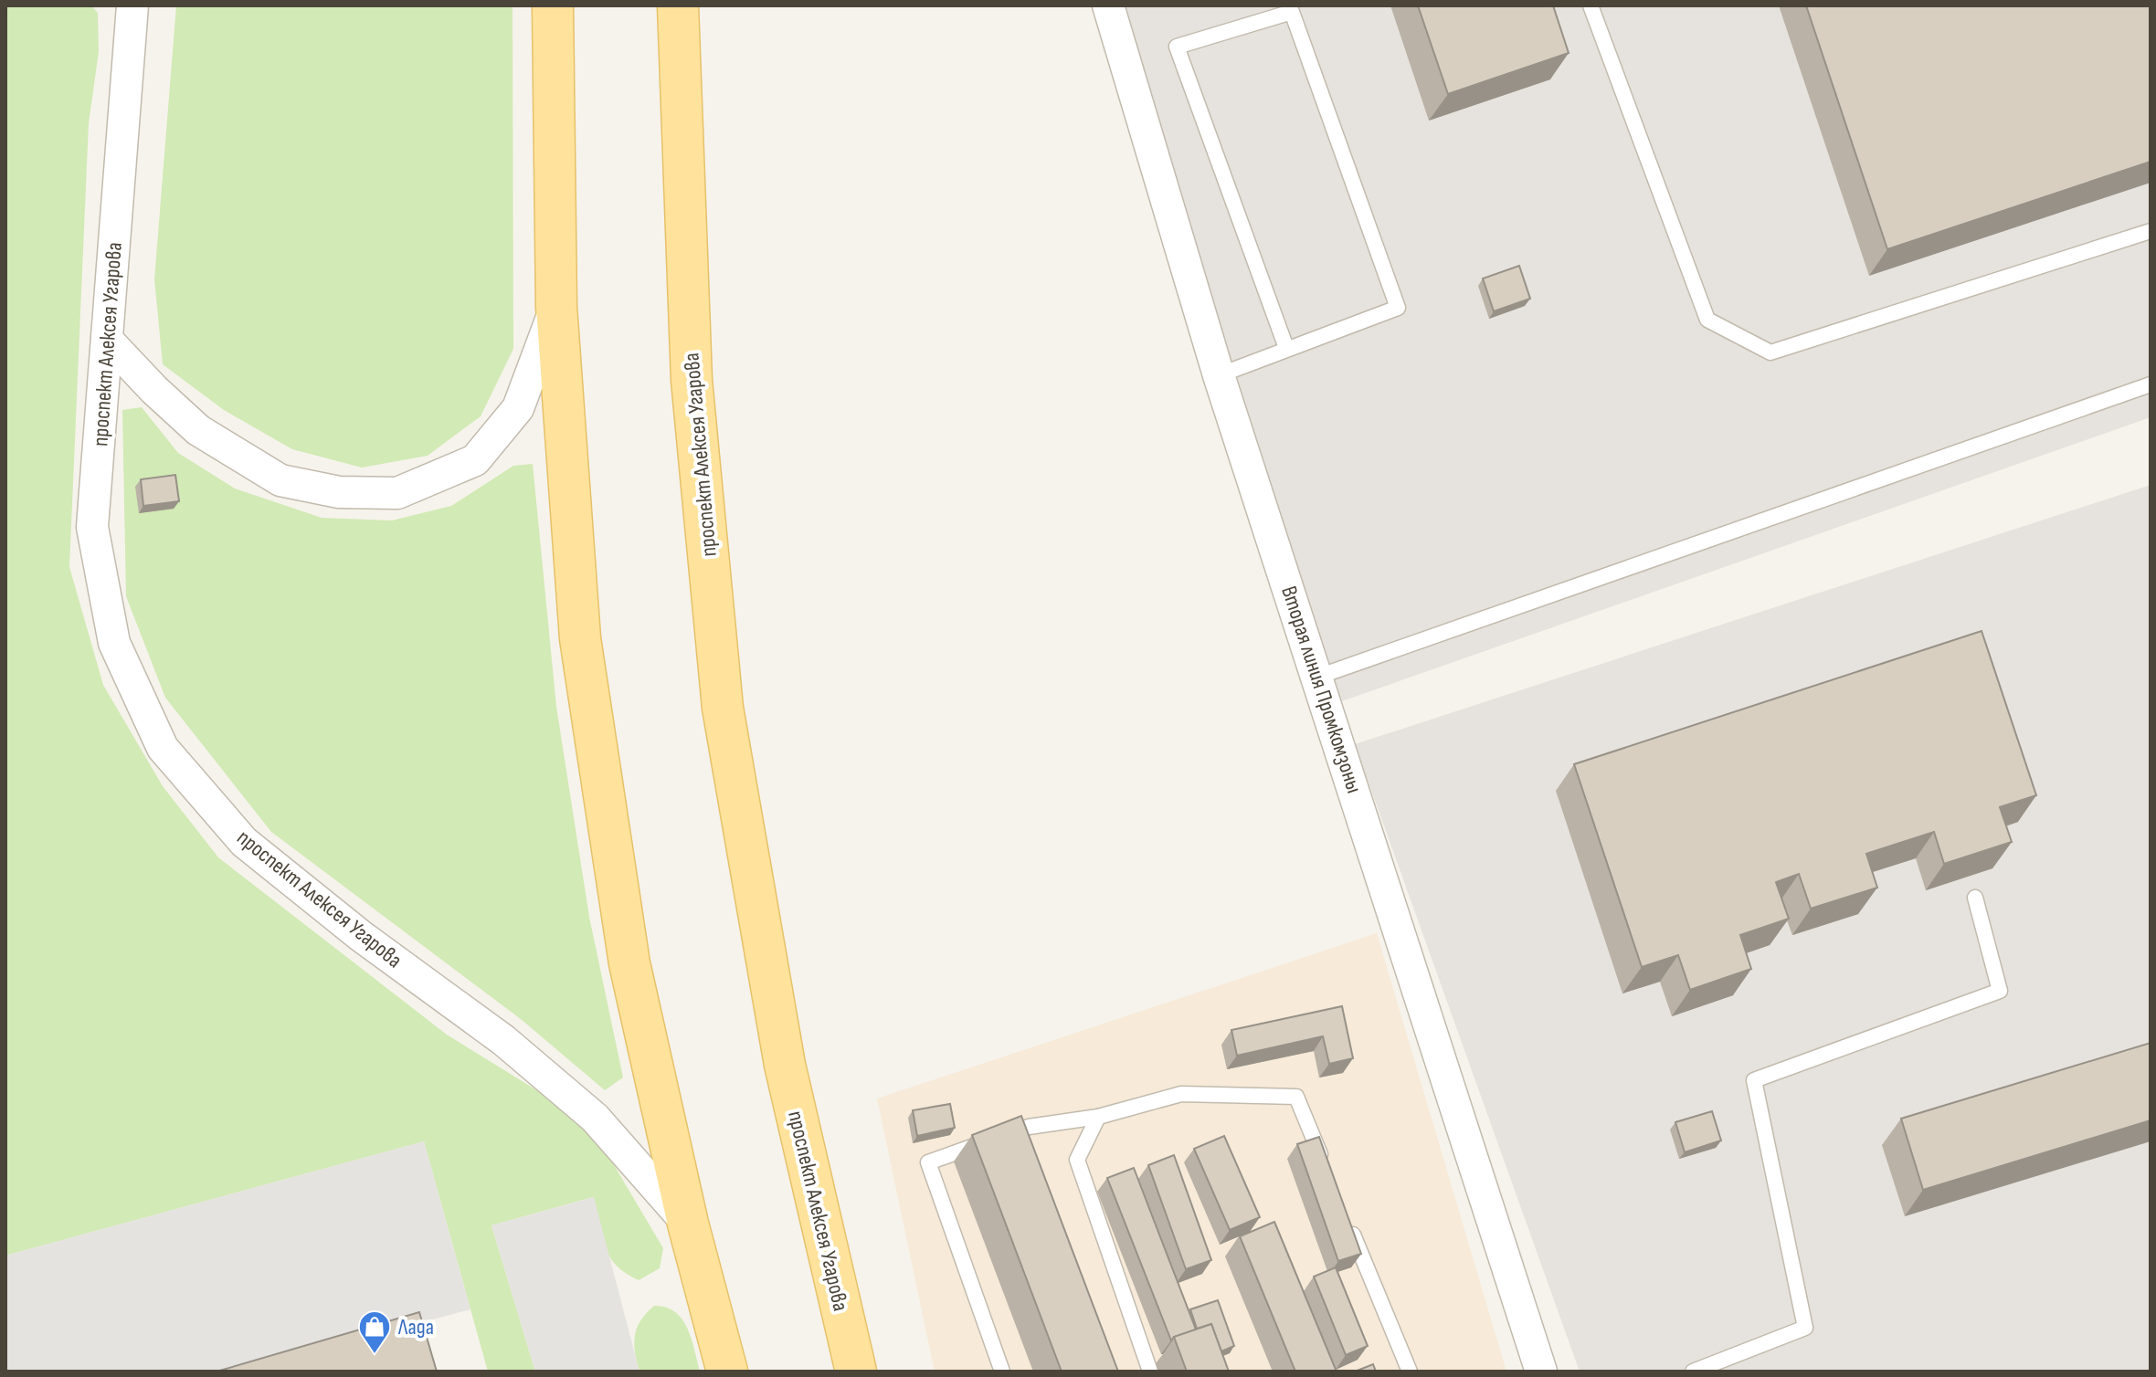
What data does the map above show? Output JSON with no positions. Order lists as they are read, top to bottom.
{
  "streets": {
    "main road": ["проспект Алексея Угарова"],
    "street": ["Вторая линия Промкомзоны"]
  },
  "places": {
    "shop": ["Лада"]
  }
}
